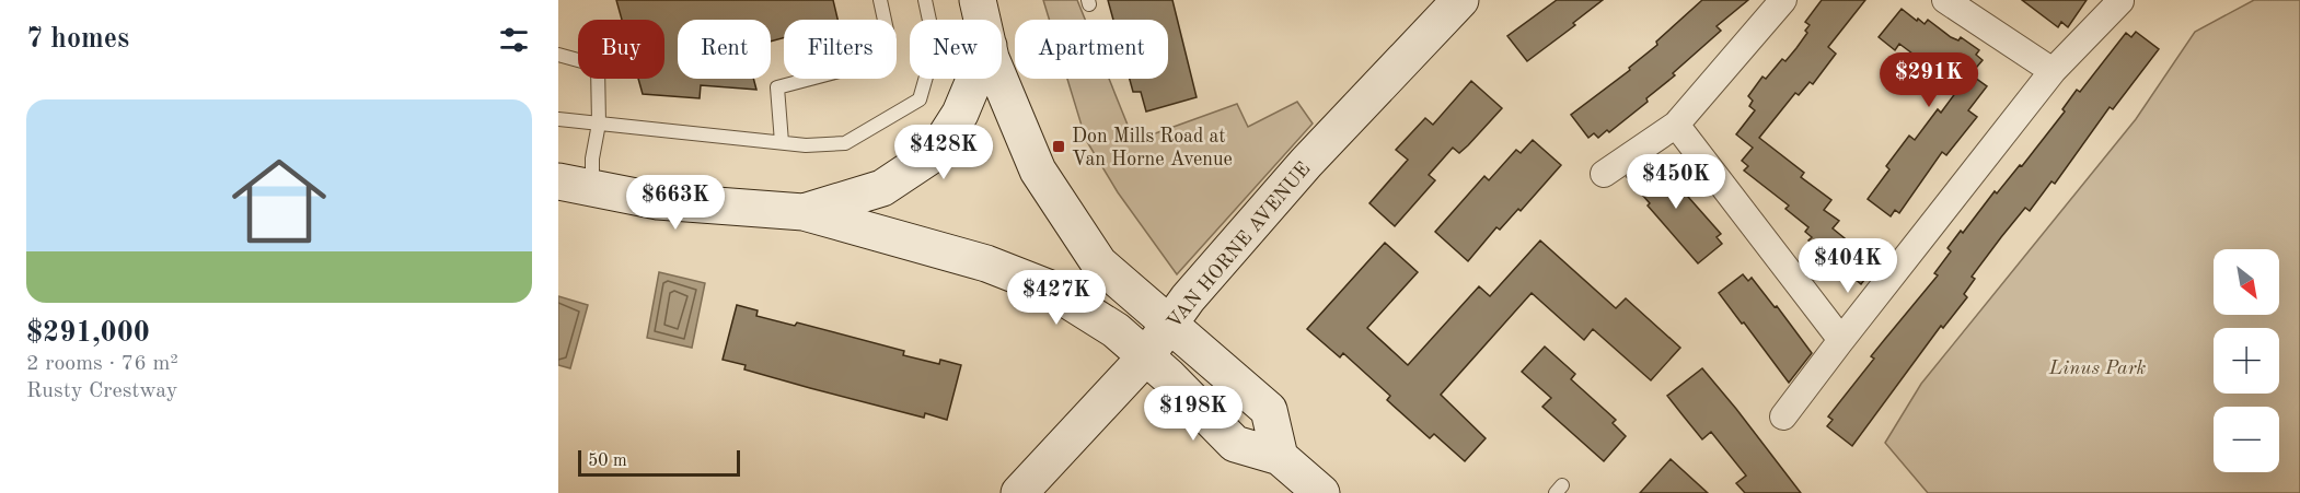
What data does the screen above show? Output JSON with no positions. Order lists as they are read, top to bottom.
{
  "streets": {
    "main road": ["VAN HORNE AVENUE"]
  },
  "parks": ["Linus Park"],
  "places": {
    "transit": ["Don Mills Road at Van Horne Avenue"]
  },
  "scale_bar": "50 m",
  "north": "bottom right",
  "page": {
    "heading": "7 homes",
    "chip": [
      "Buy",
      "Rent",
      "Filters",
      "New",
      "Apartment"
    ],
    "price": [
      "$291K",
      "$428K",
      "$450K",
      "$663K",
      "$404K",
      "$427K",
      "$198K"
    ],
    "list": [
      {
        "name": "$291,000",
        "note": "2 rooms · 76 m² · Rusty Crestway"
      }
    ],
    "map_buttons": ["+", "−"],
    "scale": "50 m"
  }
}
